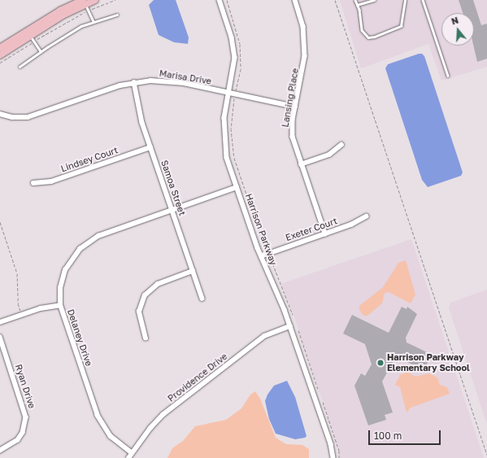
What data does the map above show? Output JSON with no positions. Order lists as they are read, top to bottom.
{
  "streets": {
    "street": [
      "Marisa Drive",
      "Lansing Place",
      "Lindsey Court",
      "Samoa Street",
      "Harrison Parkway",
      "Exeter Court",
      "Delaney Drive",
      "Providence Drive",
      "Ryan Drive"
    ]
  },
  "crossings": [
    ["Marisa Drive", "Lansing Place"],
    ["Marisa Drive", "Samoa Street"],
    ["Marisa Drive", "Harrison Parkway"],
    ["Lansing Place", "Exeter Court"],
    ["Lindsey Court", "Samoa Street"],
    ["Samoa Street", "Delaney Drive"],
    ["Harrison Parkway", "Exeter Court"],
    ["Harrison Parkway", "Delaney Drive"],
    ["Harrison Parkway", "Providence Drive"],
    ["Delaney Drive", "Providence Drive"]
  ],
  "places": ["Harrison Parkway Elementary School"],
  "scale_bar": "100 m",
  "north": "top"
}
